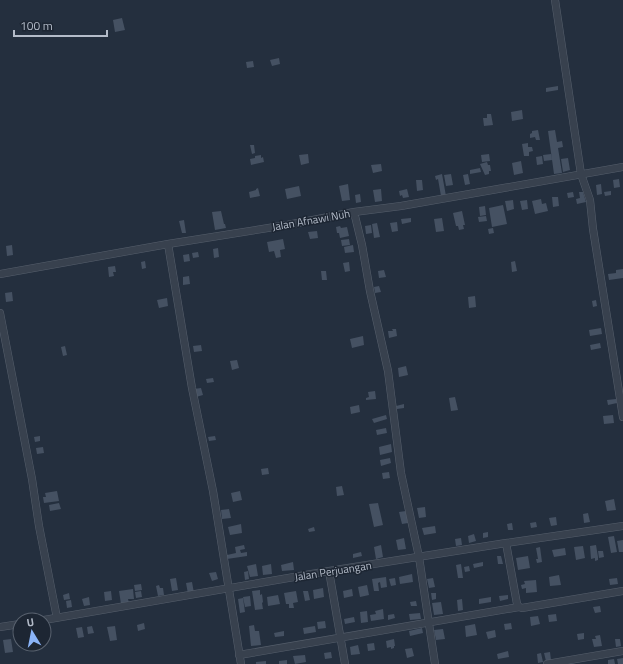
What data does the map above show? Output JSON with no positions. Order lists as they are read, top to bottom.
{
  "streets": {
    "street": ["Jalan Afnawi Nuh", "Jalan Perjuangan"]
  },
  "scale_bar": "100 m",
  "north": "top"
}
